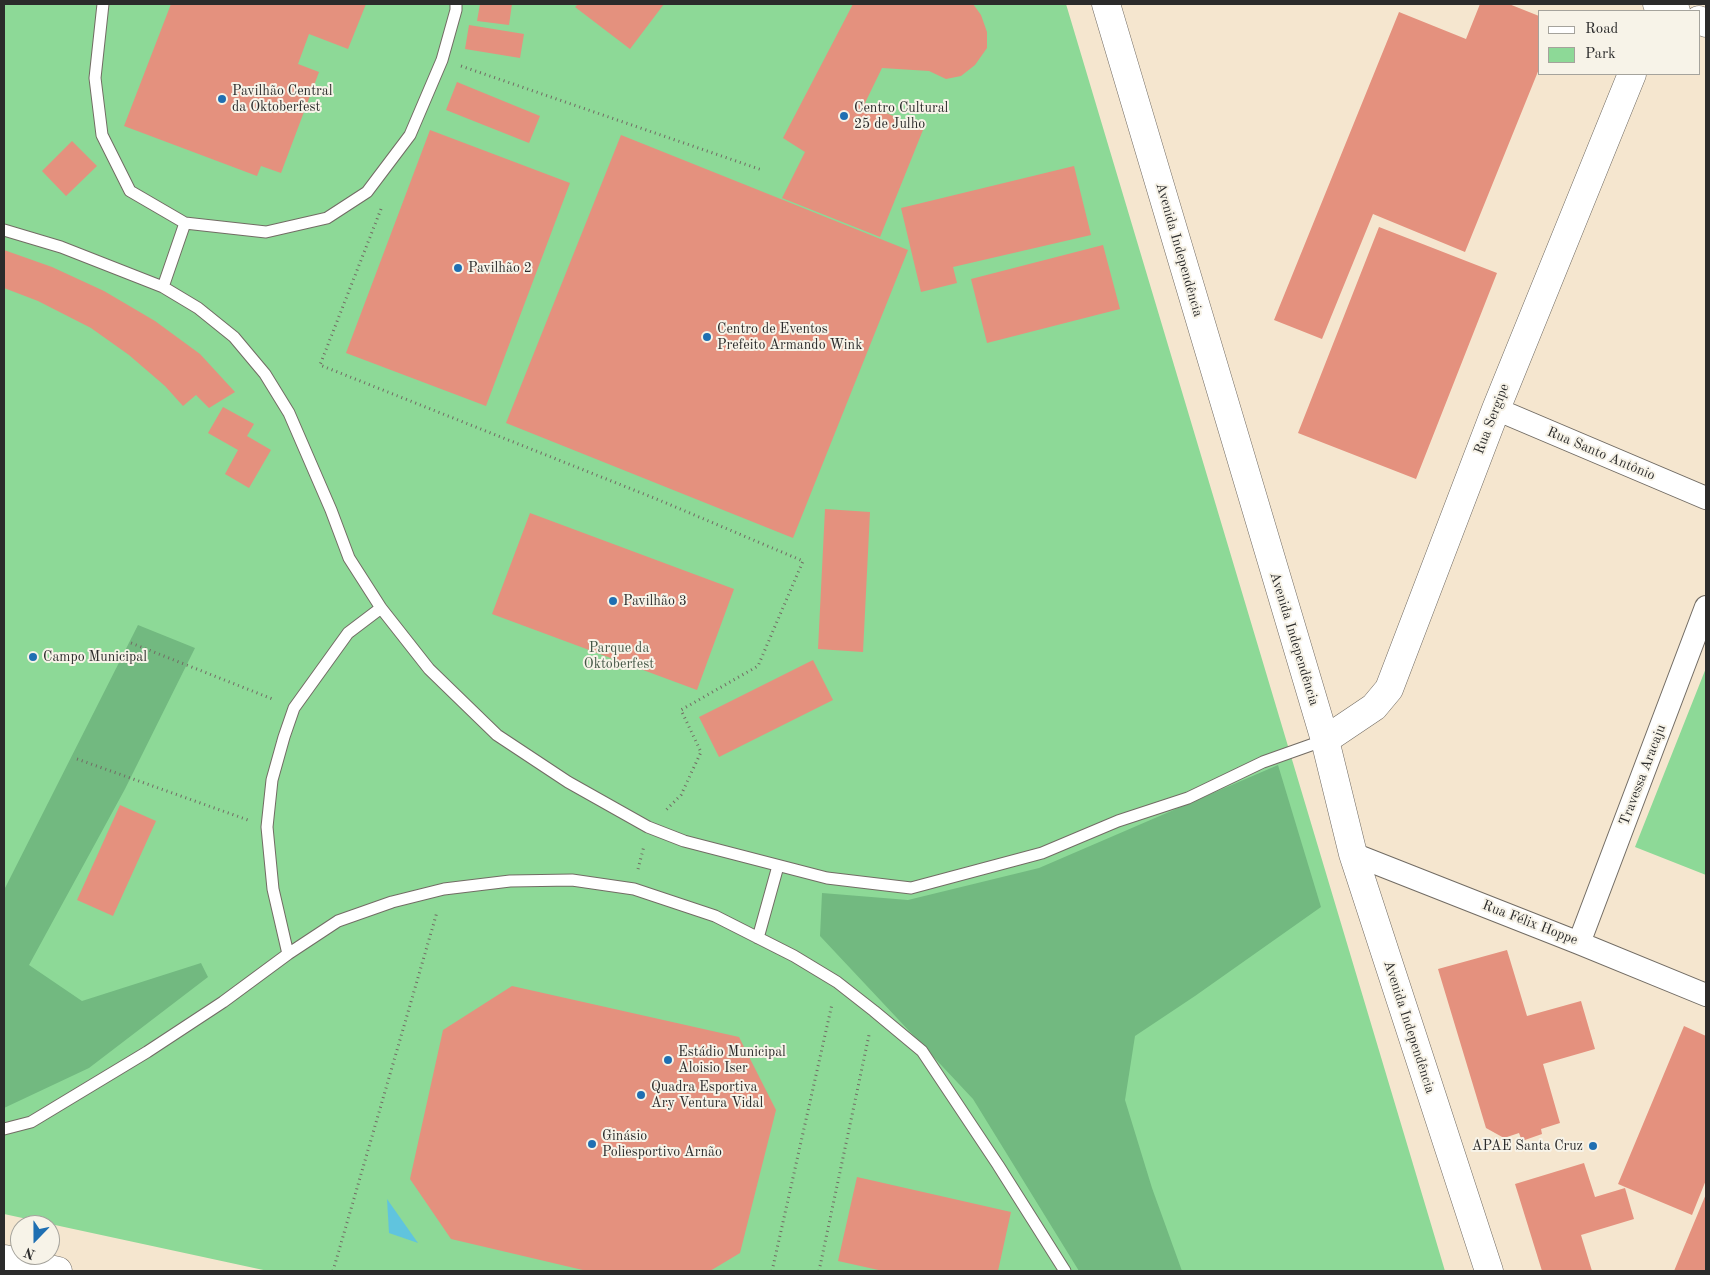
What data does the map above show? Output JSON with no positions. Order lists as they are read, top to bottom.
{
  "streets": {
    "main road": ["Avenida Independência", "Rua Sergipe"],
    "street": ["Rua Santo Antônio", "Travessa Aracaju", "Rua Félix Hoppe"]
  },
  "crossings": [
    ["Avenida Independência", "Rua Sergipe"],
    ["Avenida Independência", "Rua Félix Hoppe"],
    ["Rua Sergipe", "Rua Santo Antônio"],
    ["Travessa Aracaju", "Rua Félix Hoppe"]
  ],
  "parks": ["Parque da Oktoberfest"],
  "places": [
    "Pavilhão Central da Oktoberfest",
    "Centro Cultural 25 de Julho",
    "Pavilhão 2",
    "Centro de Eventos Prefeito Armando Wink",
    "Pavilhão 3",
    "Campo Municipal",
    "Estádio Municipal Aloisio Iser",
    "Quadra Esportiva Ary Ventura Vidal",
    "Ginásio Poliesportivo Arnão",
    "APAE Santa Cruz"
  ],
  "legend": ["Road", "Park"],
  "north": "bottom"
}
